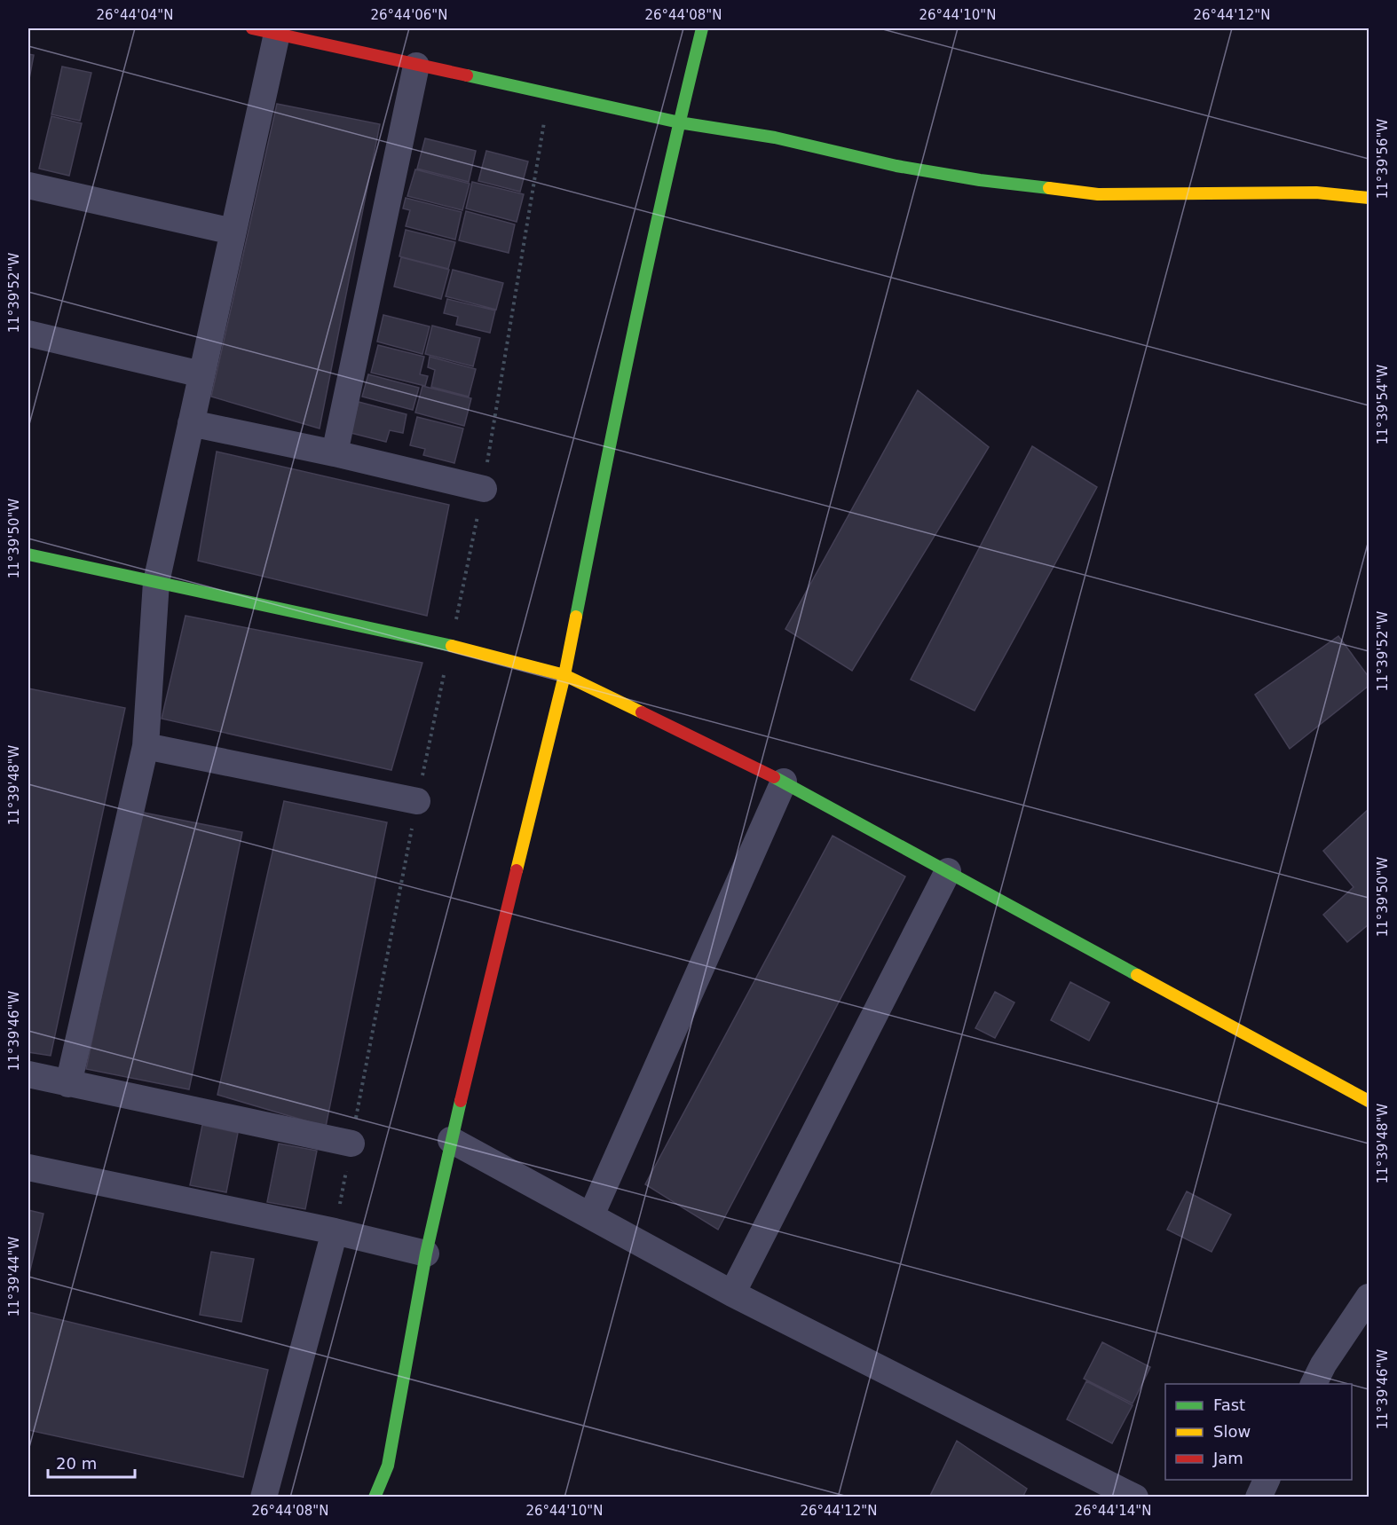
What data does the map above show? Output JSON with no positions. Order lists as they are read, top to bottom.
{
  "legend": ["Fast", "Slow", "Jam"],
  "scale_bar": "20 m",
  "coordinates": [
    "26°44'04\"N",
    "26°44'06\"N",
    "26°44'08\"N",
    "26°44'10\"N",
    "26°44'12\"N",
    "11°39'56\"W",
    "11°39'52\"W",
    "11°39'54\"W",
    "11°39'50\"W",
    "11°39'48\"W",
    "11°39'46\"W",
    "11°39'44\"W",
    "26°44'14\"N"
  ]
}
